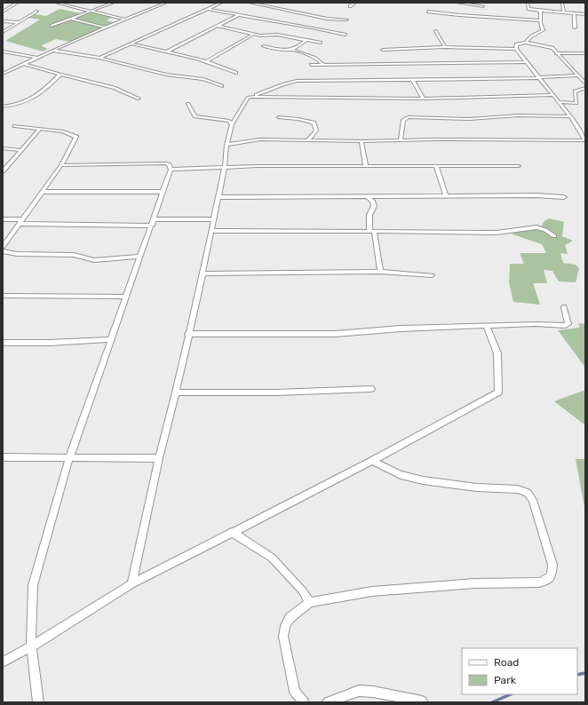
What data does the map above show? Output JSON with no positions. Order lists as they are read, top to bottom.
{
  "legend": ["Road", "Park"]
}
